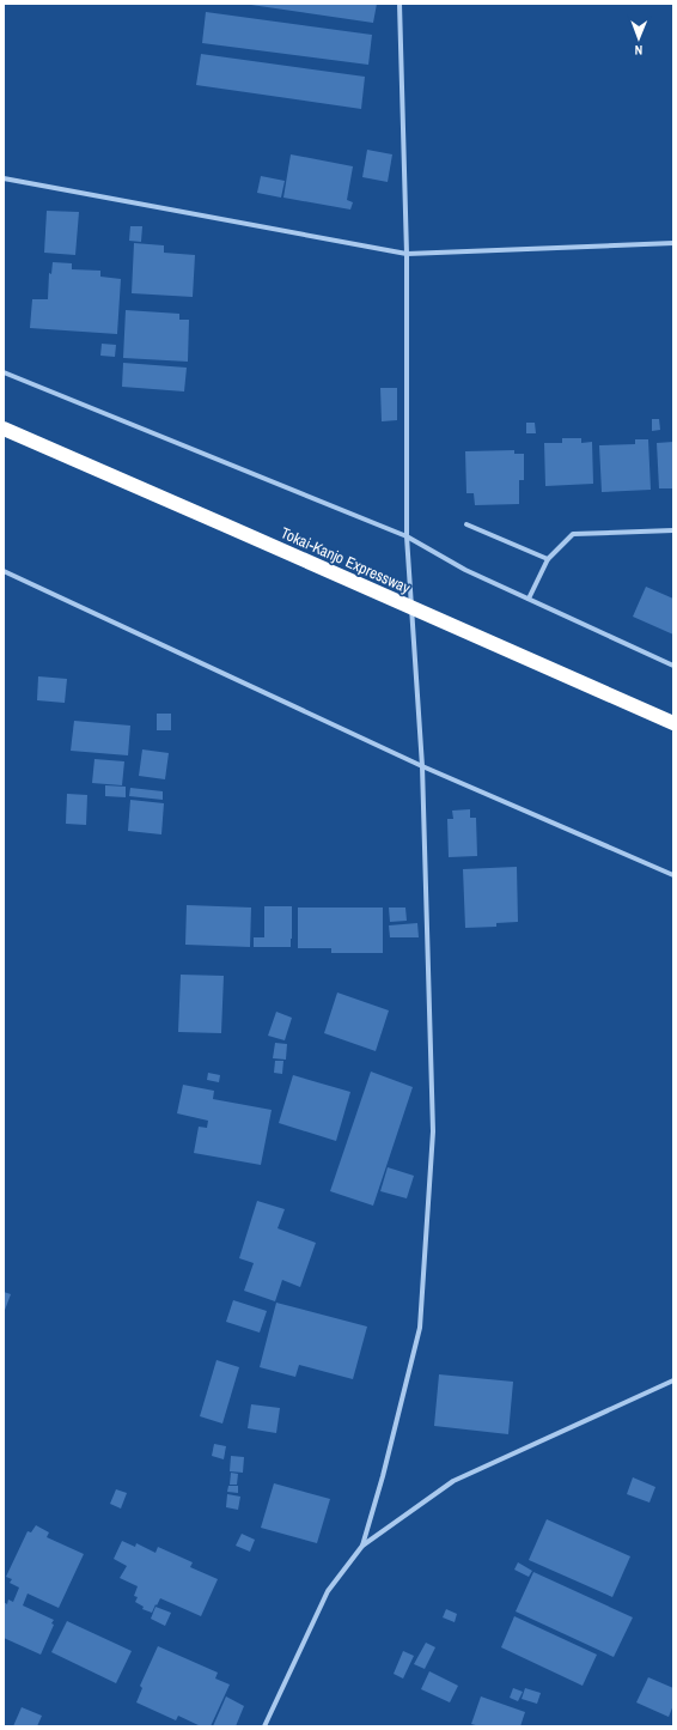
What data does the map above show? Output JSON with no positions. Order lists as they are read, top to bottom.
{
  "streets": {
    "highway": ["Tokai-Kanjo Expressway"]
  },
  "north": "bottom"
}
